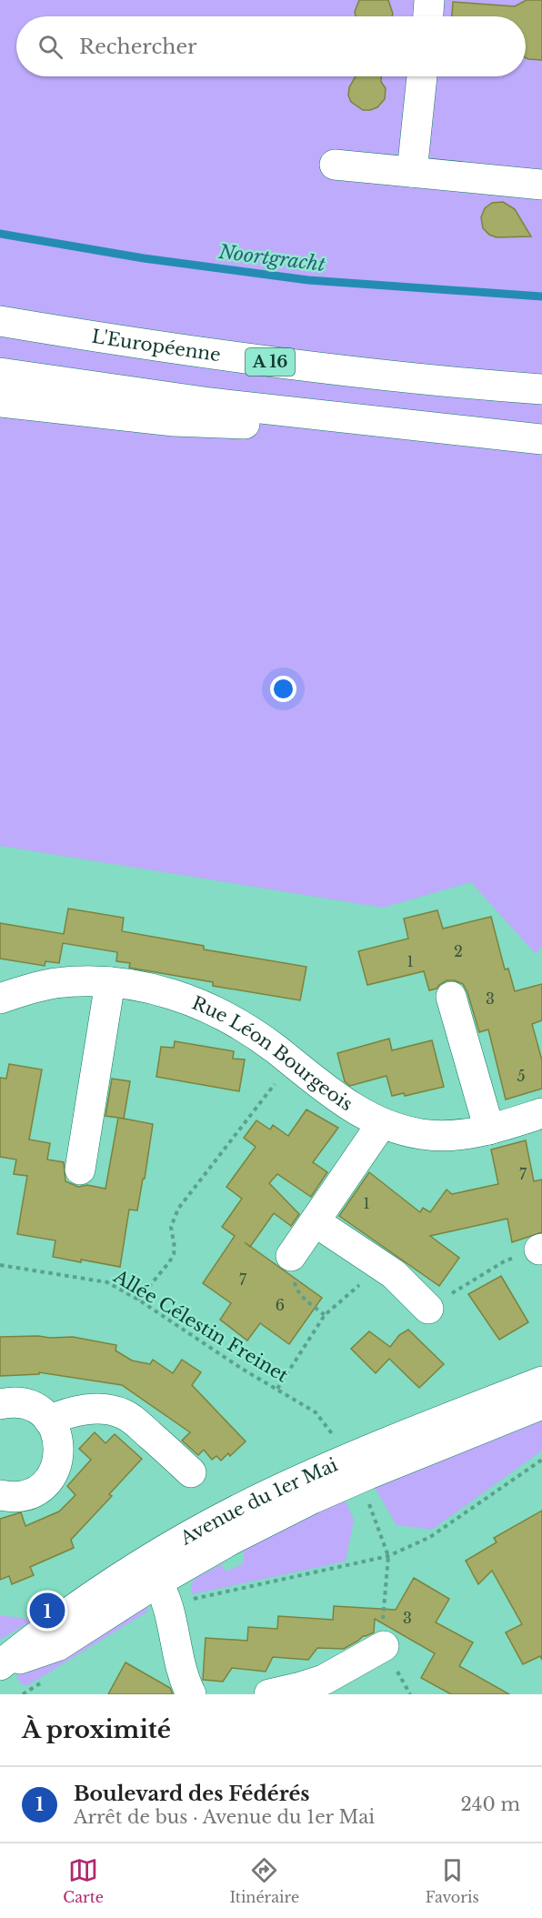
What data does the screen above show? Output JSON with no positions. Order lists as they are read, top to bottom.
{
  "streets": {
    "main road": [
      "L'Européenne",
      "A 16",
      "Rue Léon Bourgeois",
      "Avenue du 1er Mai"
    ],
    "path": ["Allée Célestin Freinet"]
  },
  "water": ["Noortgracht"],
  "house_numbers": [
    "2",
    "1",
    "3",
    "5",
    "7",
    "1",
    "7",
    "6",
    "3"
  ],
  "page": {
    "search": "Rechercher",
    "pins": "1",
    "heading": "À proximité",
    "list": [
      {
        "mark": "1",
        "name": "Boulevard des Fédérés",
        "note": "Arrêt de bus · Avenue du 1er Mai",
        "value": "240 m"
      }
    ],
    "nav": ["Carte", "Itinéraire", "Favoris"]
  }
}
